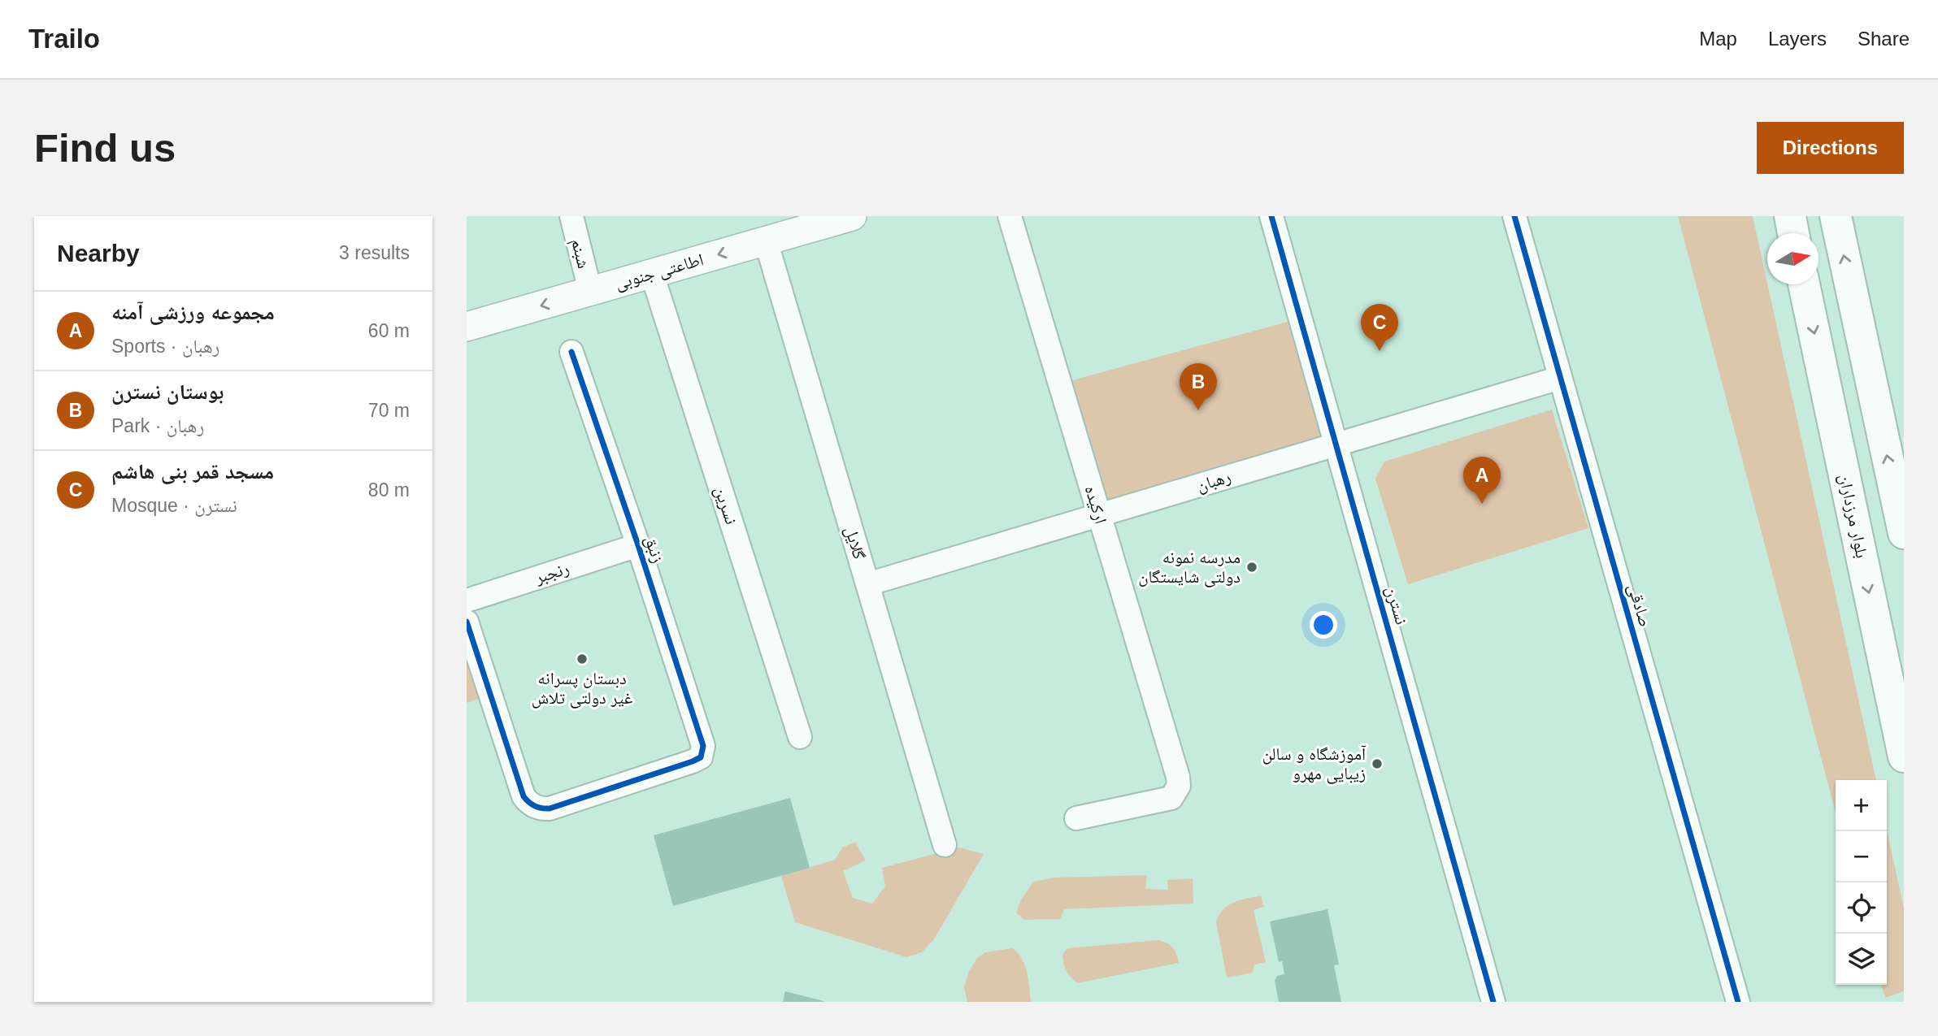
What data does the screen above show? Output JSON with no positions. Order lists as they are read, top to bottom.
{
  "streets": {
    "main road": ["بلوار مرزداران"],
    "street": [
      "شبنم",
      "اطاعتی جنوبی",
      "رهبان",
      "ارکیده",
      "نسرین",
      "گلایل",
      "زنبق",
      "رنجبر",
      "نسترن",
      "صادقی"
    ]
  },
  "crossings": [
    ["شبنم", "اطاعتی جنوبی"],
    ["اطاعتی جنوبی", "نسرین"],
    ["اطاعتی جنوبی", "گلایل"],
    ["رهبان", "ارکیده"],
    ["رهبان", "گلایل"],
    ["رهبان", "نسترن"],
    ["رهبان", "صادقی"],
    ["زنبق", "رنجبر"]
  ],
  "one_way": ["اطاعتی جنوبی"],
  "places": ["مدرسه نمونه دولتی شایستگان", "دبستان پسرانه غیر دولتی تلاش", "آموزشگاه و سالن زیبایی مهرو"],
  "north": "right",
  "page": {
    "header": "Trailo",
    "nav": ["Map", "Layers", "Share"],
    "buttons": "Directions",
    "title": "Find us",
    "heading": ["Nearby", "3 results"],
    "list": [
      {
        "mark": "A",
        "name": "مجموعه ورزشی آمنه",
        "note": "Sports · رهبان",
        "value": "60 m"
      },
      {
        "mark": "B",
        "name": "بوستان نسترن",
        "note": "Park · رهبان",
        "value": "70 m"
      },
      {
        "mark": "C",
        "name": "مسجد قمر بنی هاشم",
        "note": "Mosque · نسترن",
        "value": "80 m"
      }
    ],
    "pins": ["C", "B", "A"],
    "map_buttons": ["+", "−"]
  }
}
